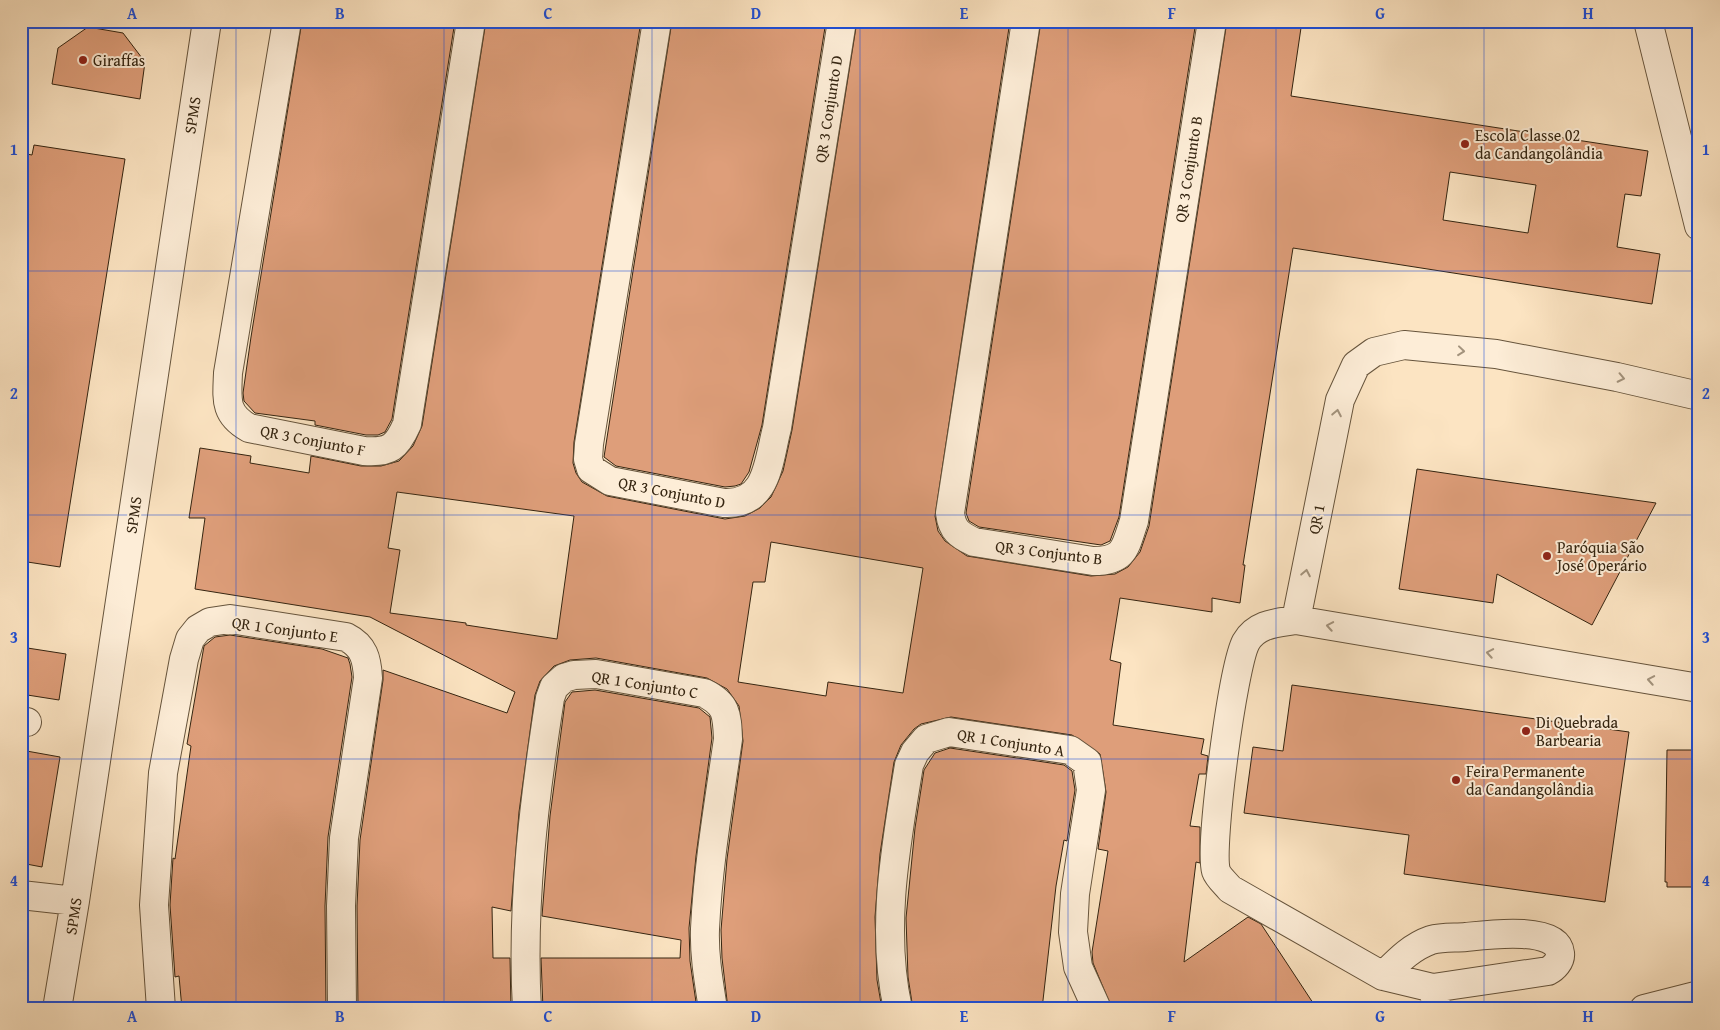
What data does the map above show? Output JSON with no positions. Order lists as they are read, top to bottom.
{
  "streets": {
    "street": [
      "QR 3 Conjunto D",
      "SPMS",
      "QR 3 Conjunto B",
      "QR 3 Conjunto F",
      "QR 1",
      "QR 1 Conjunto E",
      "QR 1 Conjunto C",
      "QR 1 Conjunto A"
    ]
  },
  "places": [
    "Giraffas",
    "Escola Classe 02 da Candangolândia",
    "Paróquia São José Operário",
    "Di Quebrada Barbearia",
    "Feira Permanente da Candangolândia"
  ],
  "grid": {
    "columns": [
      "A",
      "B",
      "C",
      "D",
      "E",
      "F",
      "G",
      "H"
    ],
    "rows": [
      "1",
      "2",
      "3",
      "4"
    ]
  }
}
